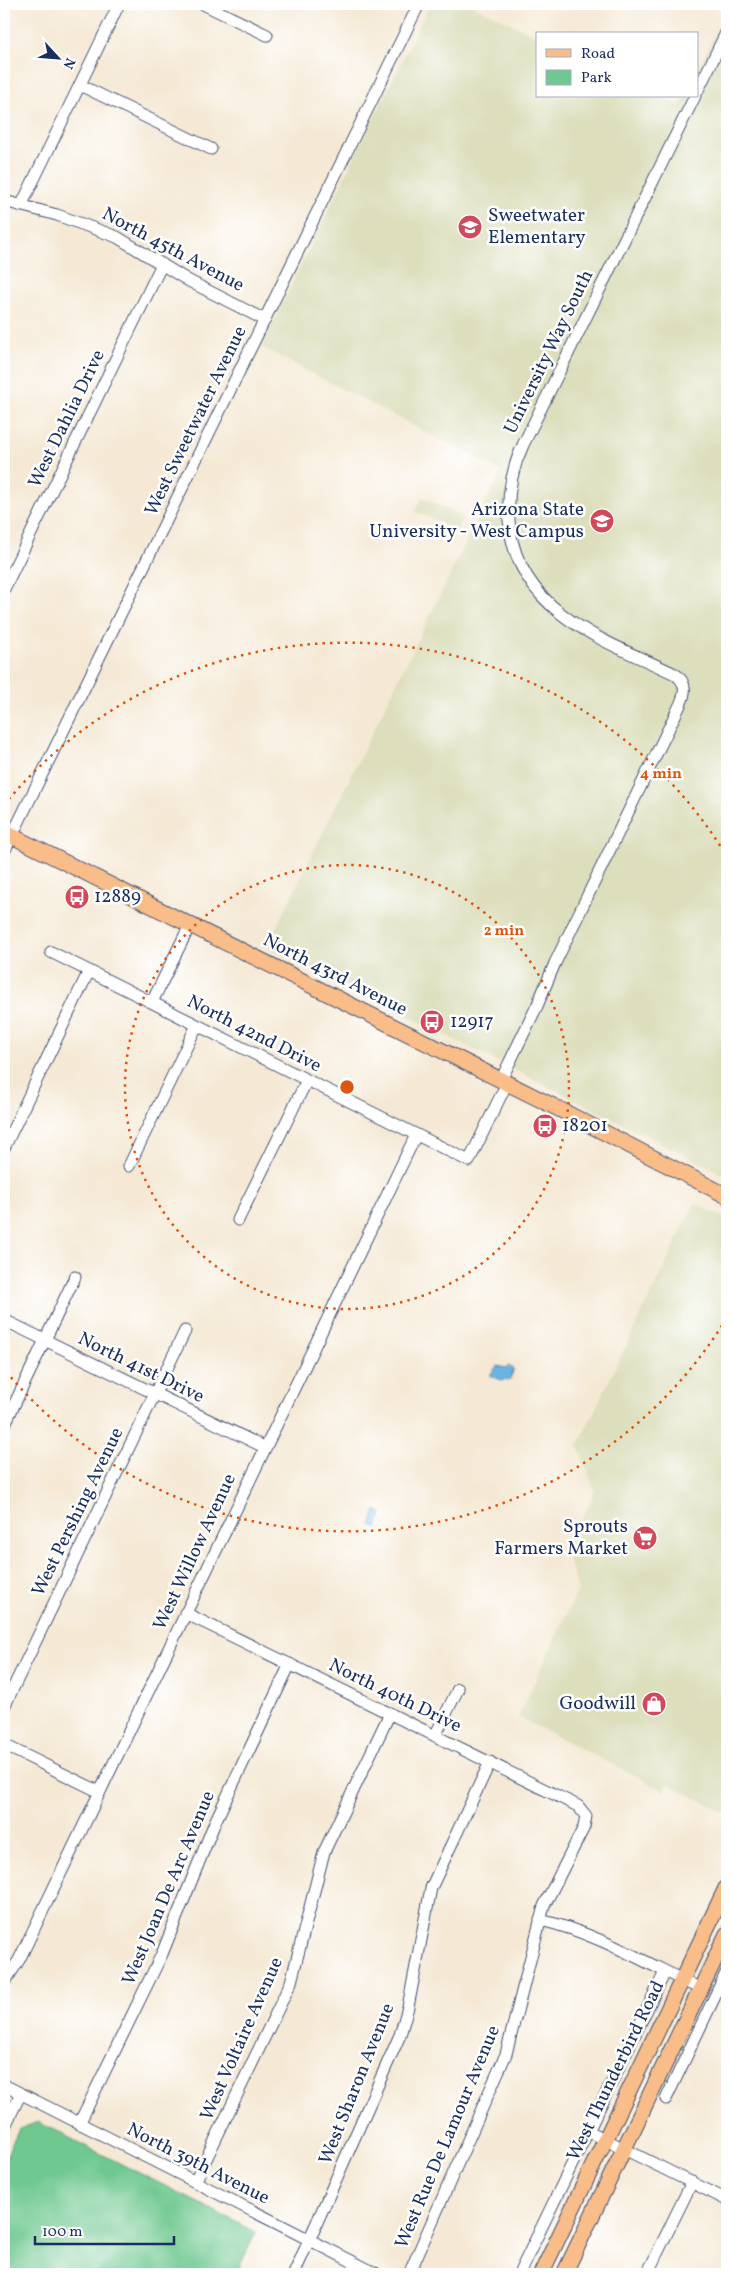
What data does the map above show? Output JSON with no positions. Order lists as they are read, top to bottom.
{
  "streets": {
    "main road": ["North 43rd Avenue", "West Thunderbird Road"],
    "street": [
      "North 45th Avenue",
      "University Way South",
      "West Dahlia Drive",
      "West Sweetwater Avenue",
      "North 42nd Drive",
      "North 41st Drive",
      "West Pershing Avenue",
      "West Willow Avenue",
      "North 40th Drive",
      "West Joan De Arc Avenue",
      "West Voltaire Avenue",
      "West Sharon Avenue",
      "West Rue De Lamour Avenue",
      "North 39th Avenue"
    ]
  },
  "crossings": [
    ["North 45th Avenue", "West Dahlia Drive"],
    ["North 45th Avenue", "West Sweetwater Avenue"],
    ["University Way South", "North 43rd Avenue"],
    ["University Way South", "North 42nd Drive"],
    ["West Sweetwater Avenue", "North 43rd Avenue"],
    ["North 43rd Avenue", "North 42nd Drive"],
    ["North 42nd Drive", "West Willow Avenue"],
    ["North 41st Drive", "West Pershing Avenue"],
    ["North 41st Drive", "West Willow Avenue"],
    ["West Willow Avenue", "North 40th Drive"],
    ["North 40th Drive", "West Joan De Arc Avenue"],
    ["North 40th Drive", "West Voltaire Avenue"],
    ["North 40th Drive", "West Sharon Avenue"],
    ["North 40th Drive", "West Rue De Lamour Avenue"],
    ["West Joan De Arc Avenue", "North 39th Avenue"],
    ["West Voltaire Avenue", "North 39th Avenue"],
    ["West Sharon Avenue", "North 39th Avenue"]
  ],
  "places": {
    "school or university": ["Sweetwater Elementary", "Arizona State University - West Campus"],
    "bus stop": ["12889", "12917", "18201"],
    "supermarket": ["Sprouts Farmers Market"],
    "shop": ["Goodwill"]
  },
  "legend": ["Road", "Park"],
  "scale_bar": "100 m",
  "north": "bottom right",
  "rings": ["4 min", "2 min"]
}
